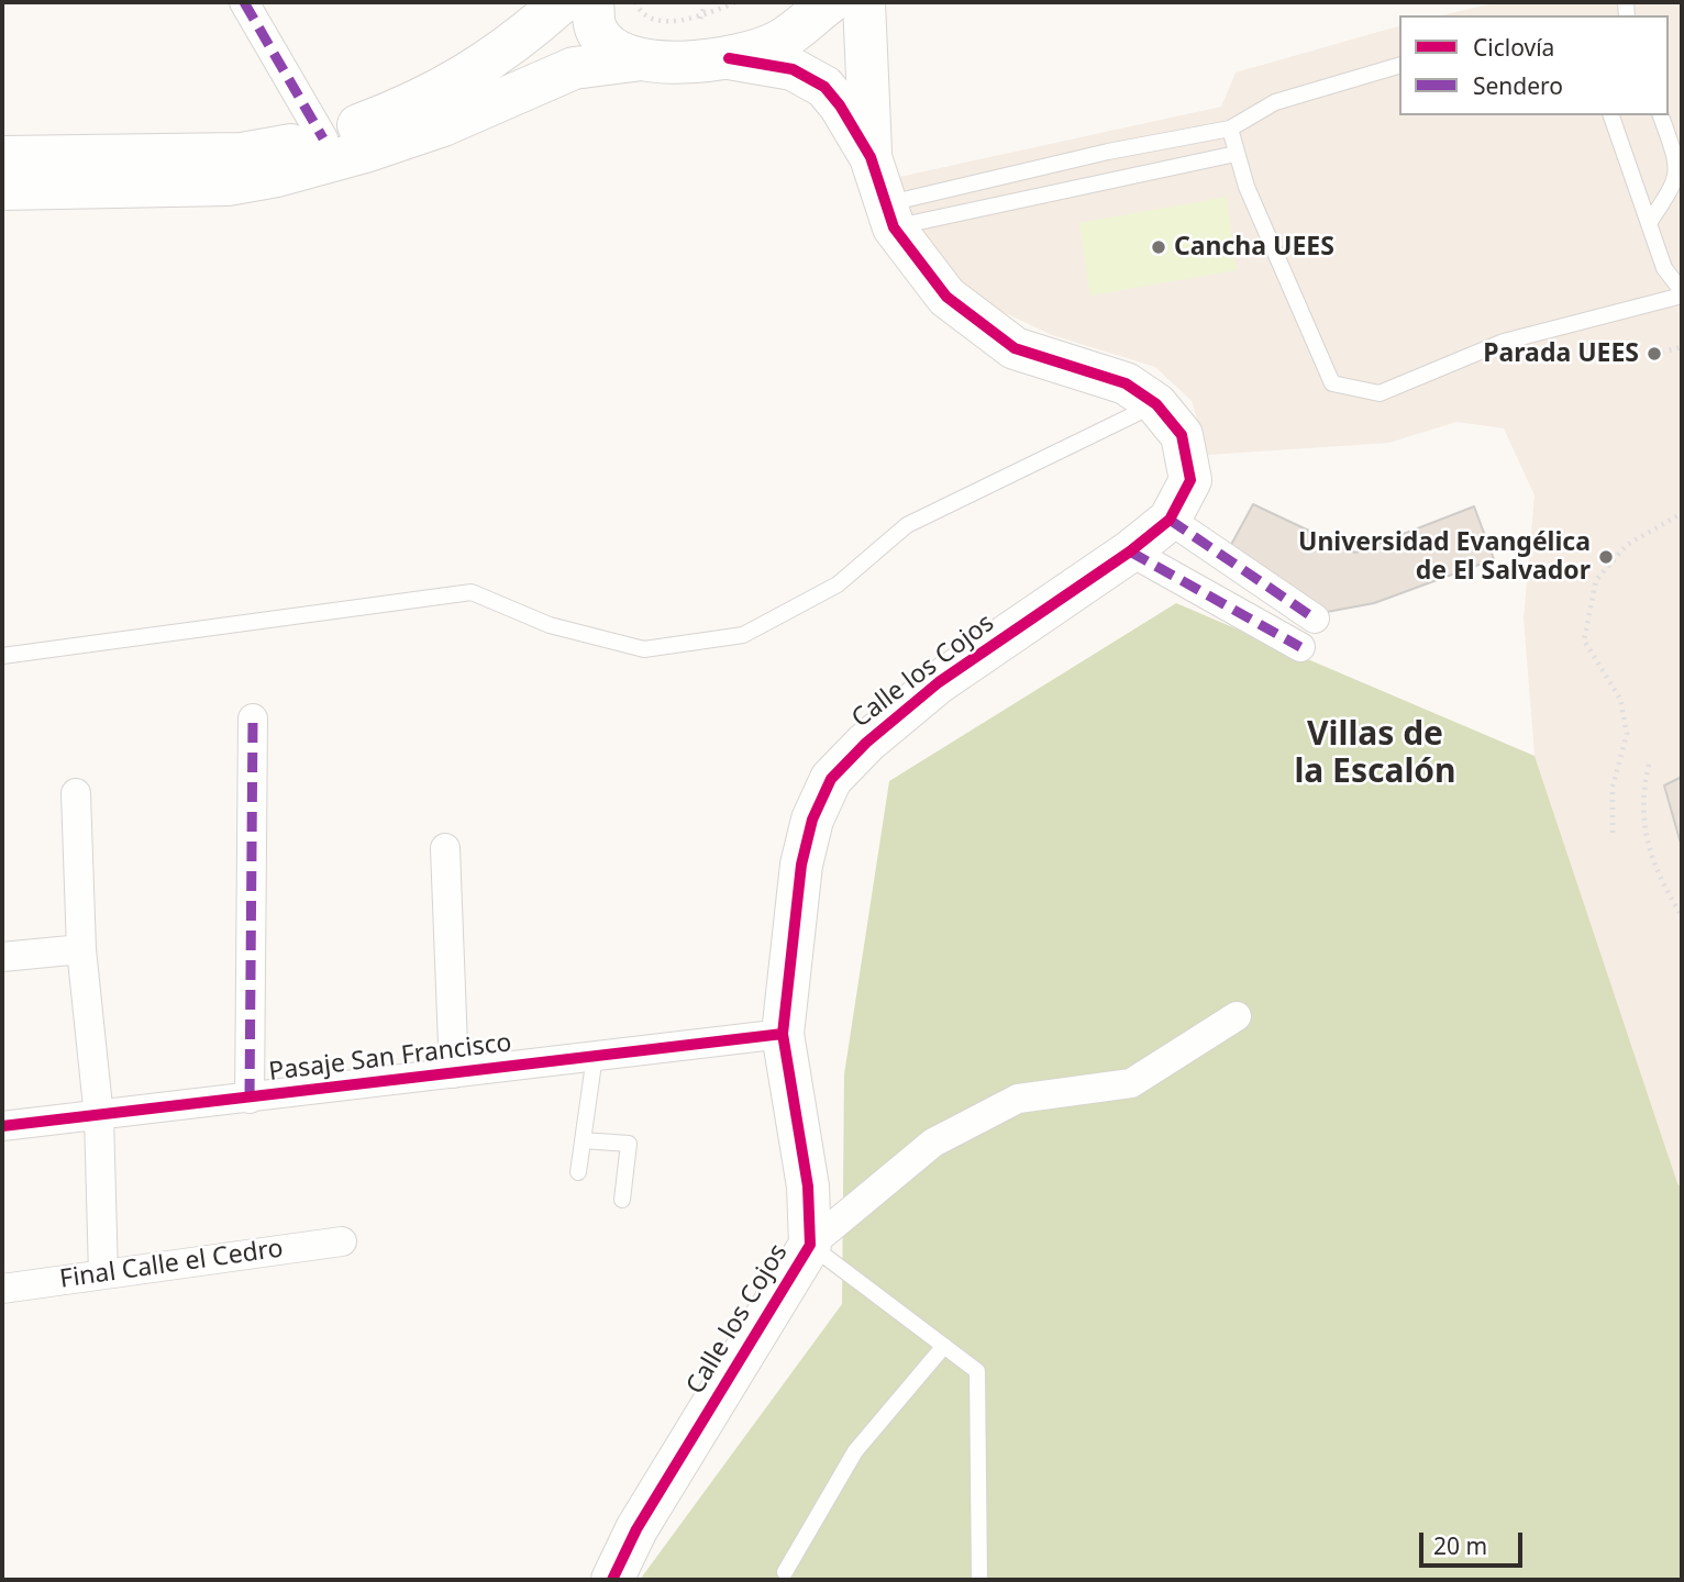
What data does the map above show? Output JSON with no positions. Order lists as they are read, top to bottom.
{
  "streets": {
    "street": ["Calle los Cojos", "Pasaje San Francisco", "Final Calle el Cedro"]
  },
  "crossings": [
    ["Calle los Cojos", "Pasaje San Francisco"]
  ],
  "districts": ["Villas de la Escalón"],
  "places": ["Cancha UEES", "Parada UEES", "Universidad Evangélica de El Salvador"],
  "legend": ["Ciclovía", "Sendero"],
  "scale_bar": "20 m"
}
